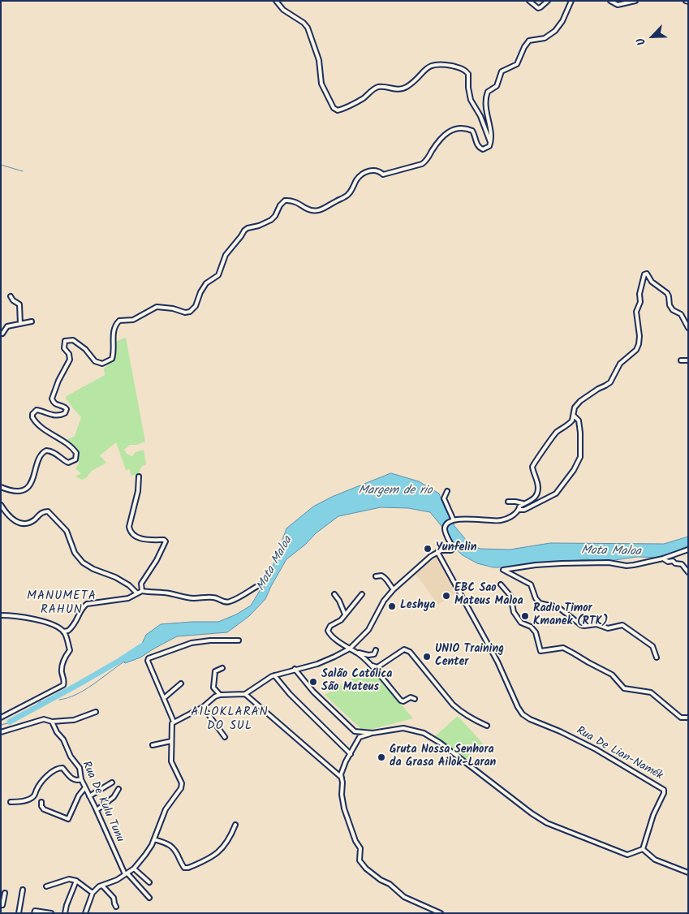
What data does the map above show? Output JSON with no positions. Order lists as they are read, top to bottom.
{
  "streets": {
    "street": ["Rua De Lian-Namék", "Rua De Kulu Tunu"]
  },
  "districts": ["MANUMETA RAHUN", "AILOKLARAN DO SUL"],
  "water": ["Margem de rio", "Mota Maloa"],
  "places": [
    "Yunfelin",
    "EBC Sao Mateus Maloa",
    "Leshya",
    "Radio Timor Kmanek (RTK)",
    "UNIO Training Center",
    "Salão Católica São Mateus",
    "Gruta Nossa Senhora da Grasa Ailok-Laran"
  ],
  "north": "bottom left"
}
